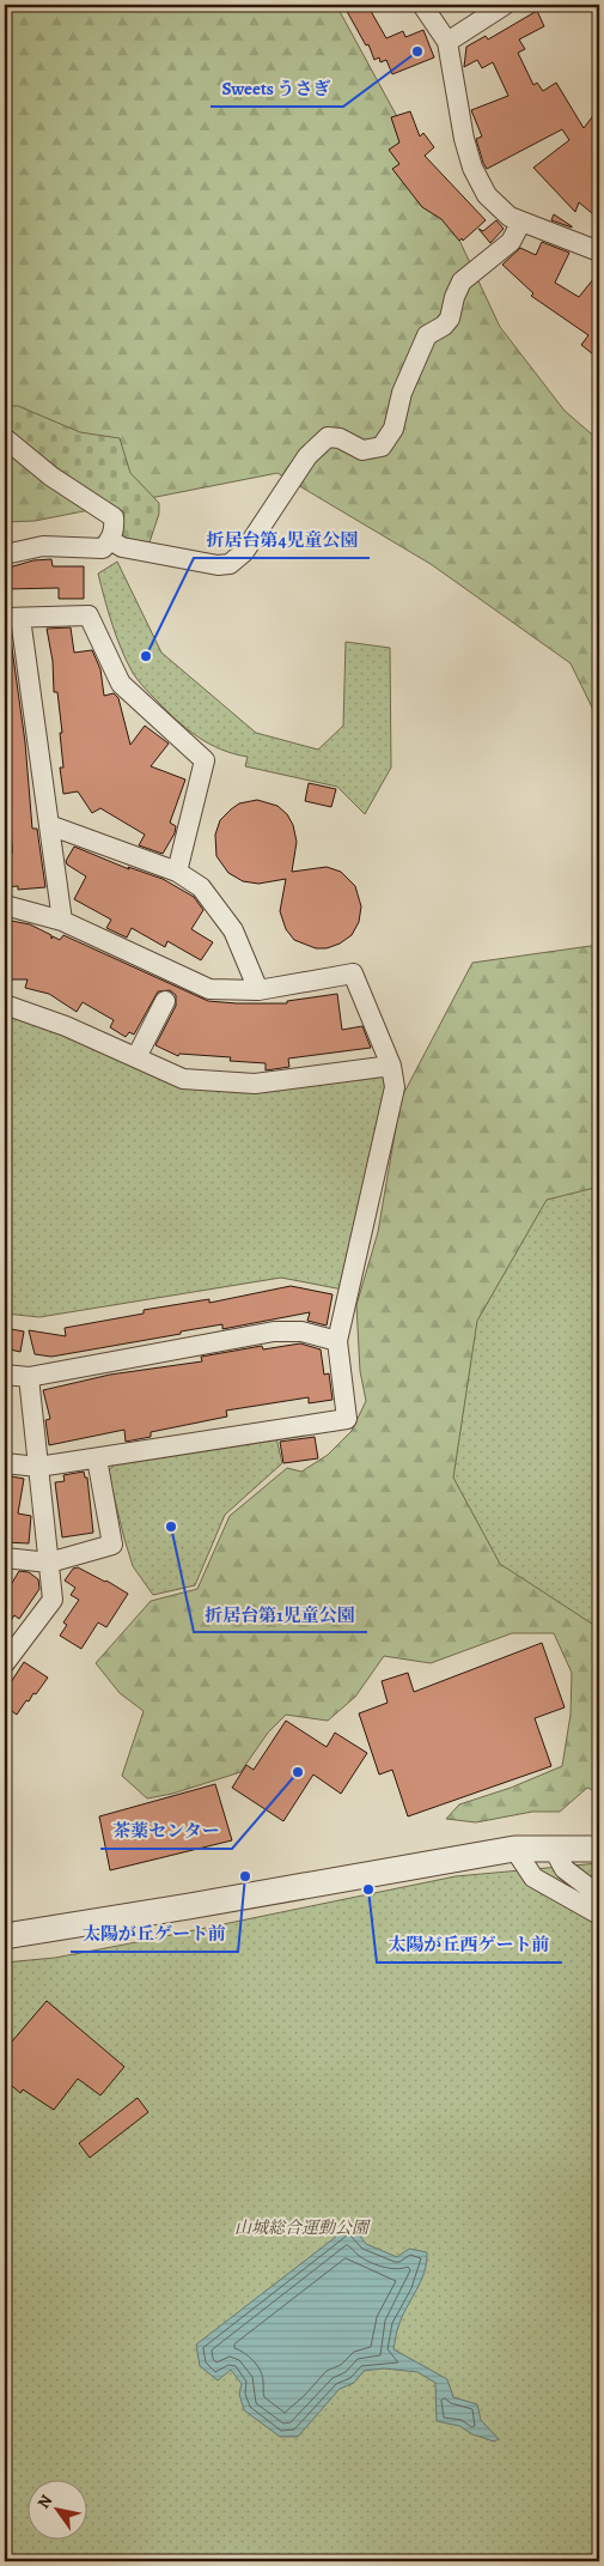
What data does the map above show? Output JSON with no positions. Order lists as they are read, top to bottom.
{
  "parks": ["山城総合運動公園"],
  "places": [
    "Sweets うさぎ",
    "折居台第4児童公園",
    "折居台第1児童公園",
    "茶薬センター",
    "太陽が丘ゲート前",
    "太陽が丘西ゲート前"
  ],
  "north": "top left"
}
